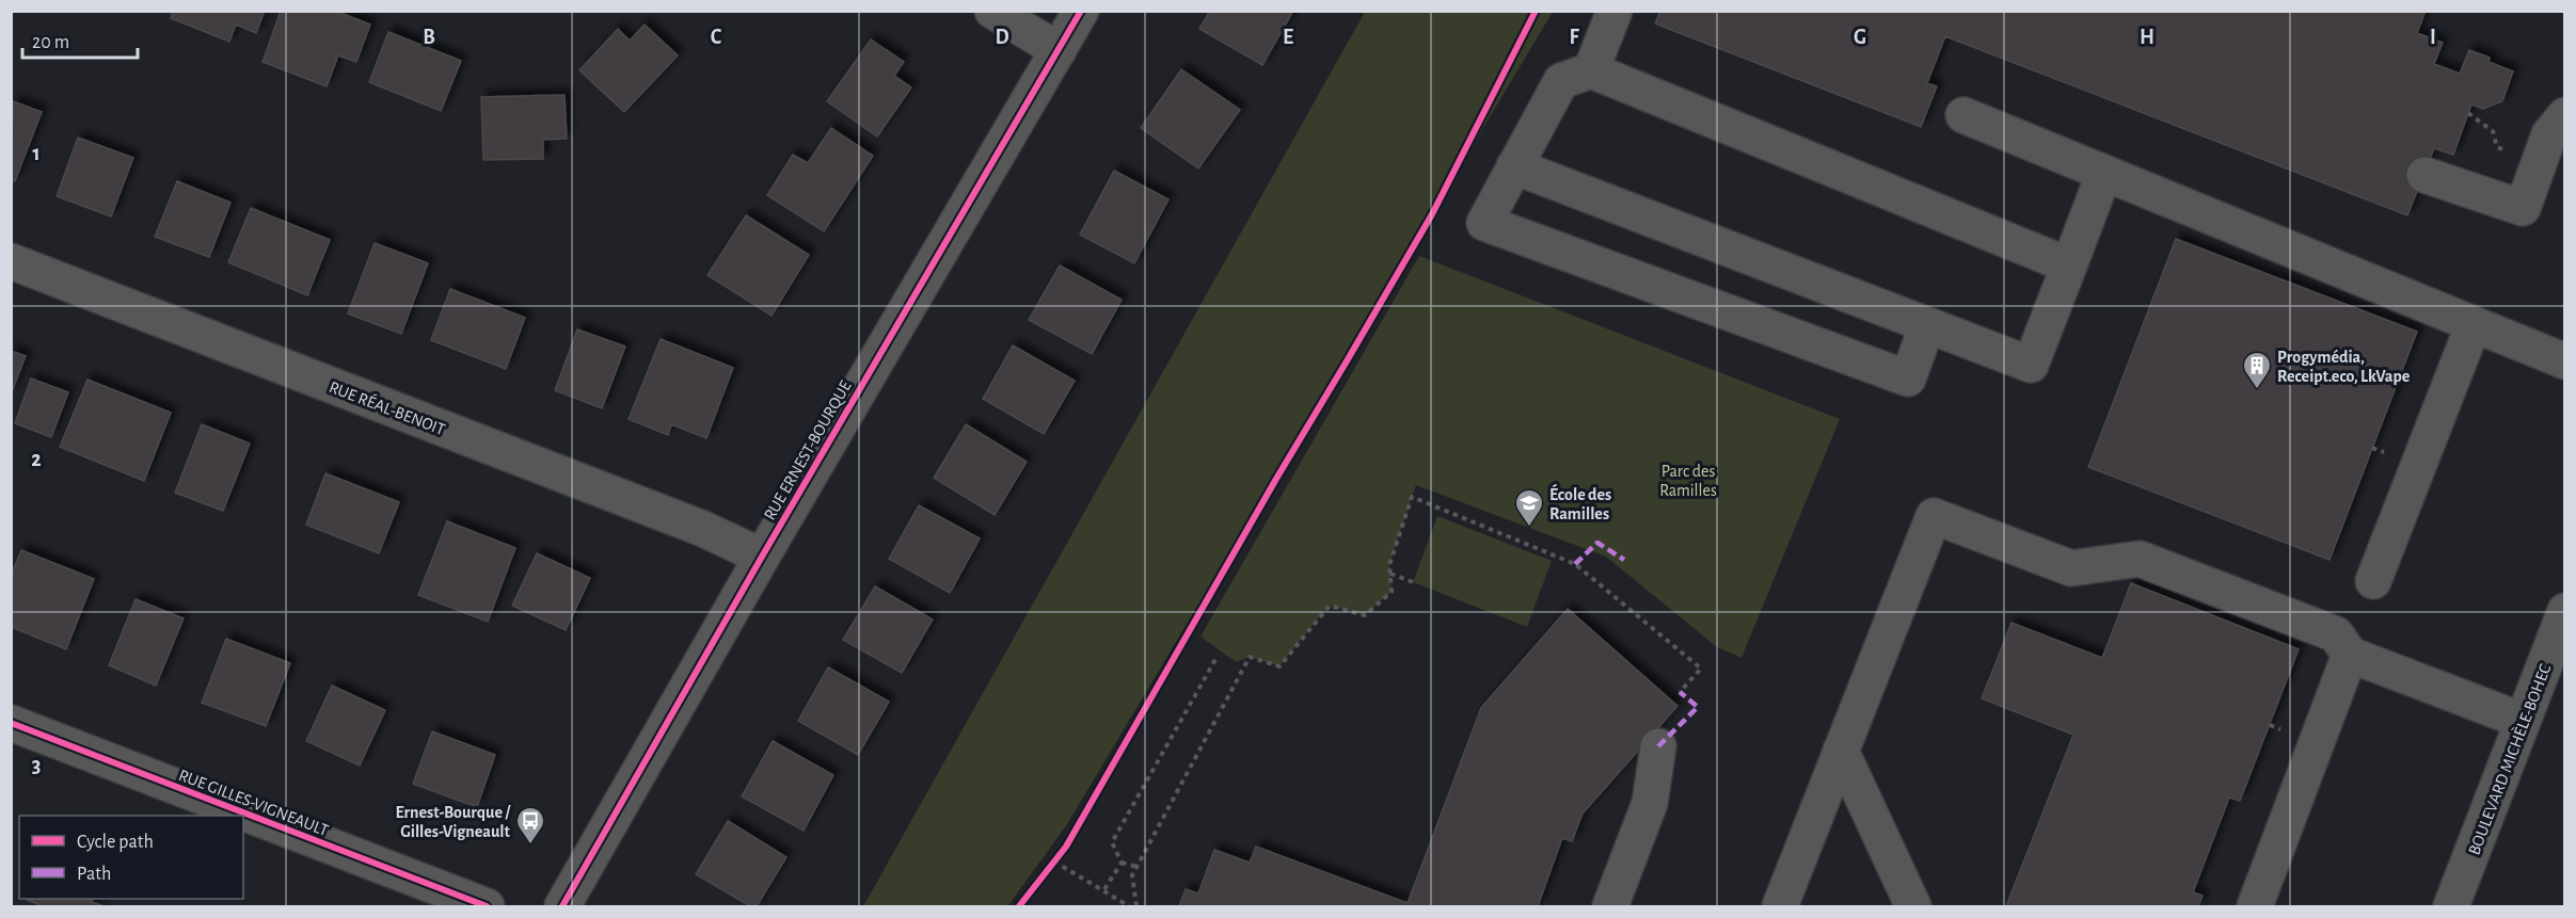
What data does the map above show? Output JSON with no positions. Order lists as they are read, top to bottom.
{
  "streets": {
    "street": [
      "RUE RÉAL-BENOIT",
      "RUE ERNEST-BOURQUE",
      "BOULEVARD MICHÈLE-BOHEC",
      "RUE GILLES-VIGNEAULT"
    ]
  },
  "crossings": [
    ["RUE RÉAL-BENOIT", "RUE ERNEST-BOURQUE"]
  ],
  "parks": ["Parc des Ramilles"],
  "places": {
    "building": ["Progymédia, Receipt.eco, LkVape"],
    "school or university": ["École des Ramilles"],
    "bus stop": ["Ernest-Bourque / Gilles-Vigneault"]
  },
  "legend": ["Cycle path", "Path"],
  "scale_bar": "20 m",
  "grid": {
    "columns": [
      "B",
      "C",
      "D",
      "E",
      "F",
      "G",
      "H",
      "I"
    ],
    "rows": ["1", "2", "3"]
  }
}
